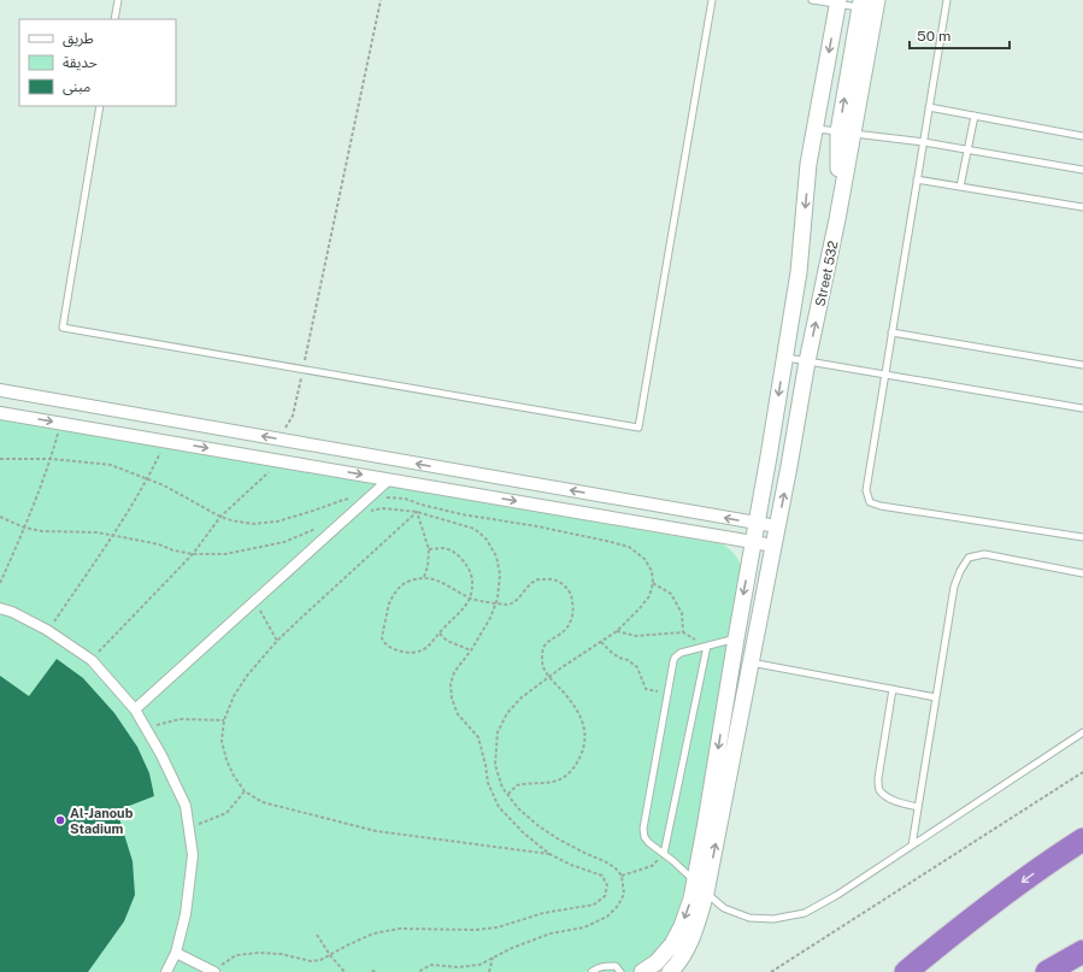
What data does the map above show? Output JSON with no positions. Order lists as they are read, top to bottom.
{
  "streets": {
    "street": ["Street 532"]
  },
  "places": ["Al-Janoub Stadium"],
  "legend": ["طريق", "حديقة", "مبنى"],
  "scale_bar": "50 m"
}
